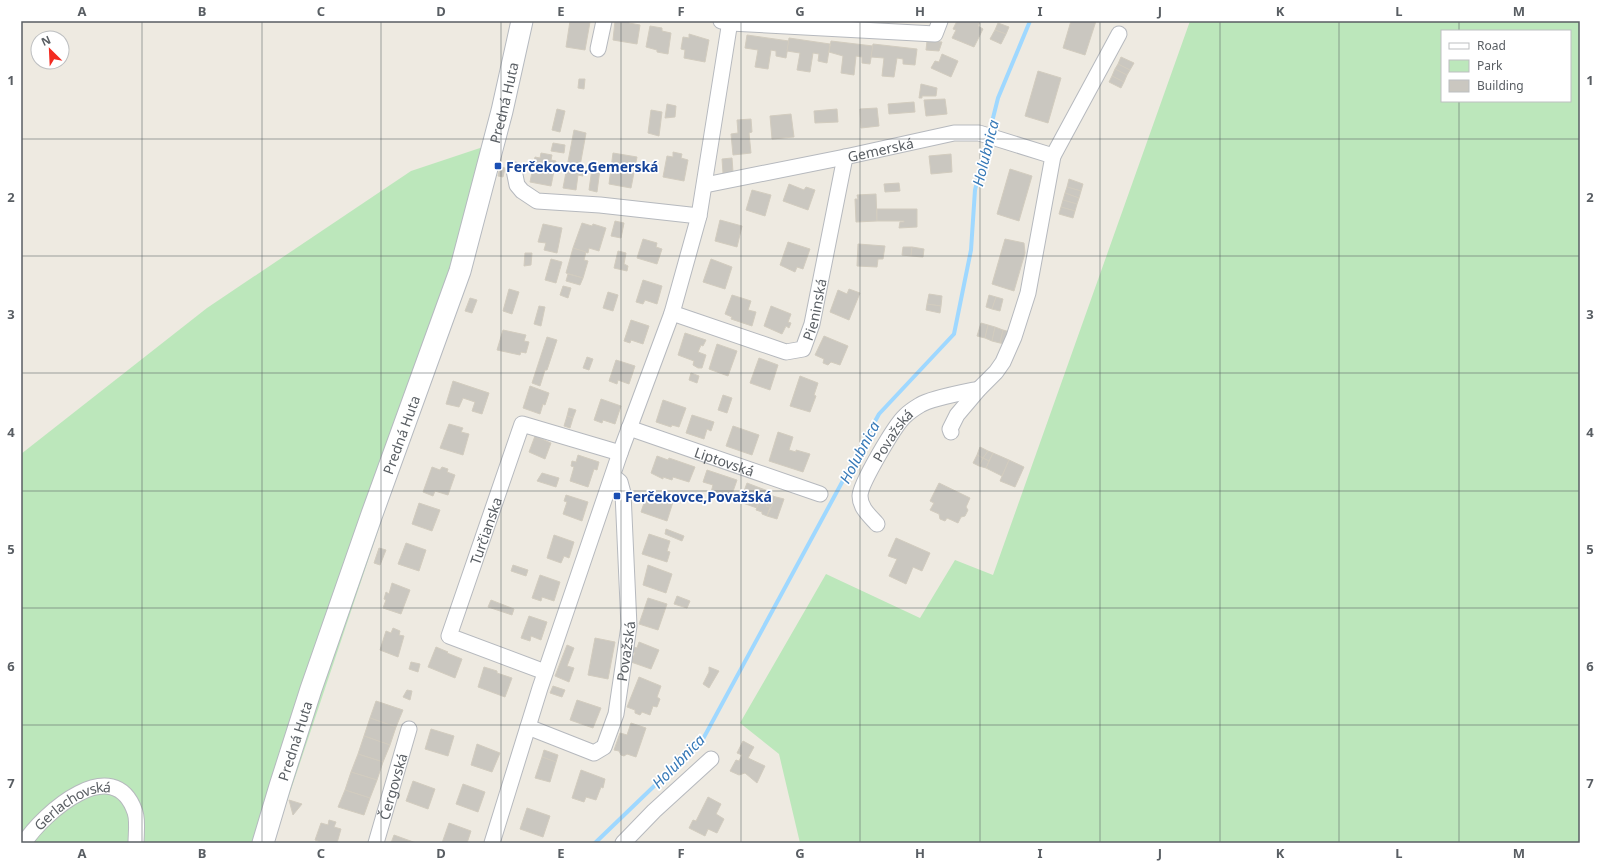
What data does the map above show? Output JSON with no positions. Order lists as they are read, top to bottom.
{
  "streets": {
    "main road": ["Predná Huta"],
    "street": [
      "Gemerská",
      "Pieninská",
      "Považská",
      "Liptovská",
      "Turčianska",
      "Čergovská",
      "Gerlachovská"
    ]
  },
  "crossings": [
    ["Gemerská", "Pieninská"]
  ],
  "water": ["Holubnica"],
  "places": {
    "transit": ["Ferčekovce,Gemerská", "Ferčekovce,Považská"]
  },
  "legend": ["Road", "Park", "Building"],
  "north": "top left",
  "grid": {
    "columns": [
      "A",
      "B",
      "C",
      "D",
      "E",
      "F",
      "G",
      "H",
      "I",
      "J",
      "K",
      "L",
      "M"
    ],
    "rows": [
      "1",
      "2",
      "3",
      "4",
      "5",
      "6",
      "7"
    ]
  }
}
